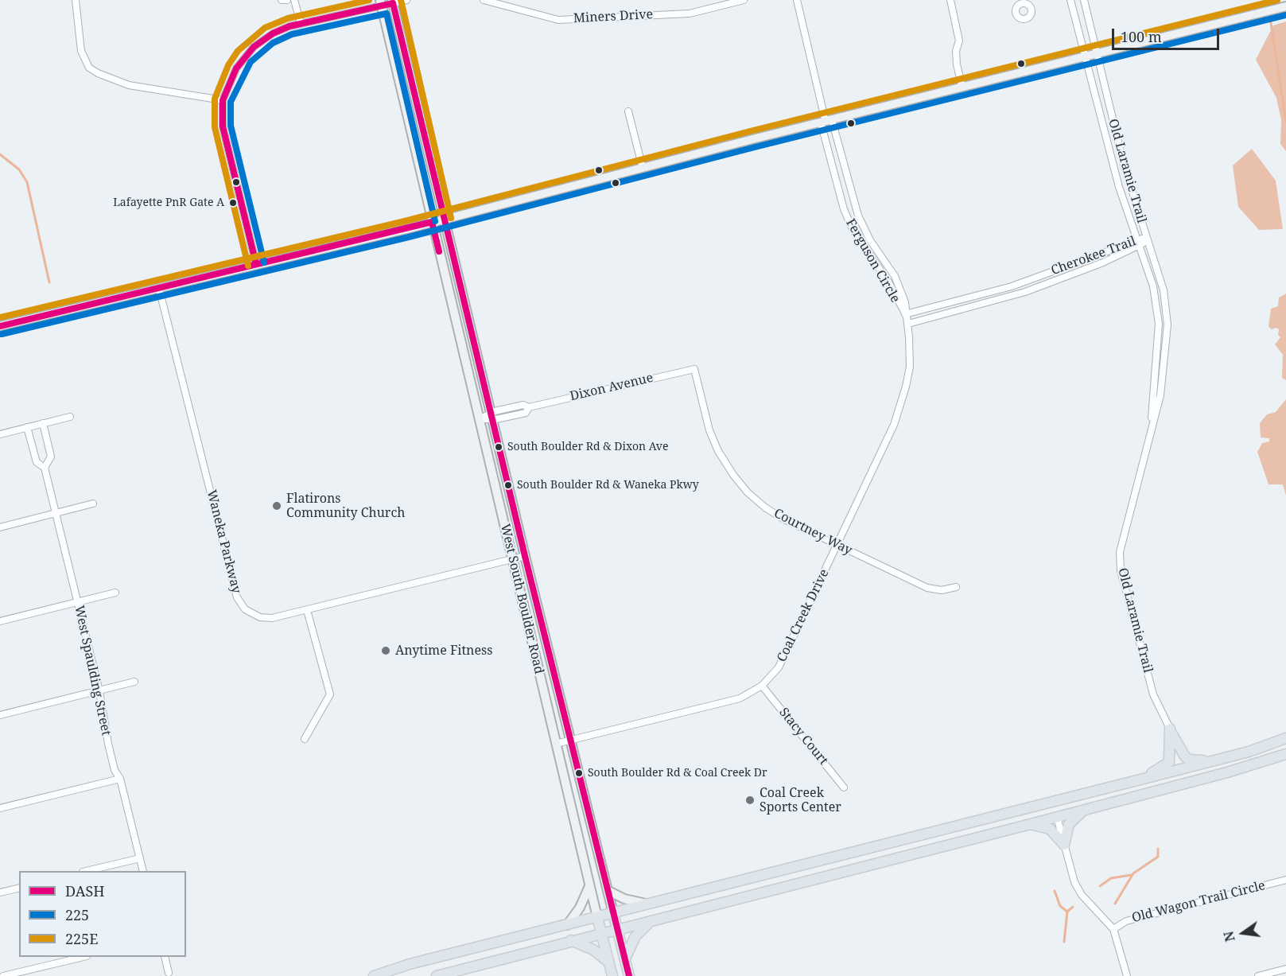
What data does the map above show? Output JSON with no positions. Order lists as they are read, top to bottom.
{
  "streets": {
    "main road": ["West South Boulder Road"],
    "street": [
      "Miners Drive",
      "Old Laramie Trail",
      "Cherokee Trail",
      "Ferguson Circle",
      "Dixon Avenue",
      "Courtney Way",
      "Waneka Parkway",
      "Coal Creek Drive",
      "West Spaulding Street",
      "Stacy Court",
      "Old Wagon Trail Circle"
    ]
  },
  "crossings": [
    ["Old Laramie Trail", "Cherokee Trail"],
    ["Cherokee Trail", "Ferguson Circle"],
    ["Ferguson Circle", "Coal Creek Drive"],
    ["Dixon Avenue", "Courtney Way"],
    ["Dixon Avenue", "West South Boulder Road"],
    ["Courtney Way", "Coal Creek Drive"],
    ["Waneka Parkway", "West South Boulder Road"],
    ["West South Boulder Road", "Coal Creek Drive"],
    ["Coal Creek Drive", "Stacy Court"]
  ],
  "places": [
    "Lafayette PnR Gate A",
    "South Boulder Rd & Dixon Ave",
    "South Boulder Rd & Waneka Pkwy",
    "Flatirons Community Church",
    "Anytime Fitness",
    "South Boulder Rd & Coal Creek Dr",
    "Coal Creek Sports Center"
  ],
  "lines": ["transit line 225E", "transit line DASH", "transit line 225"],
  "legend": ["DASH", "225", "225E"],
  "scale_bar": "100 m",
  "north": "left"
}
